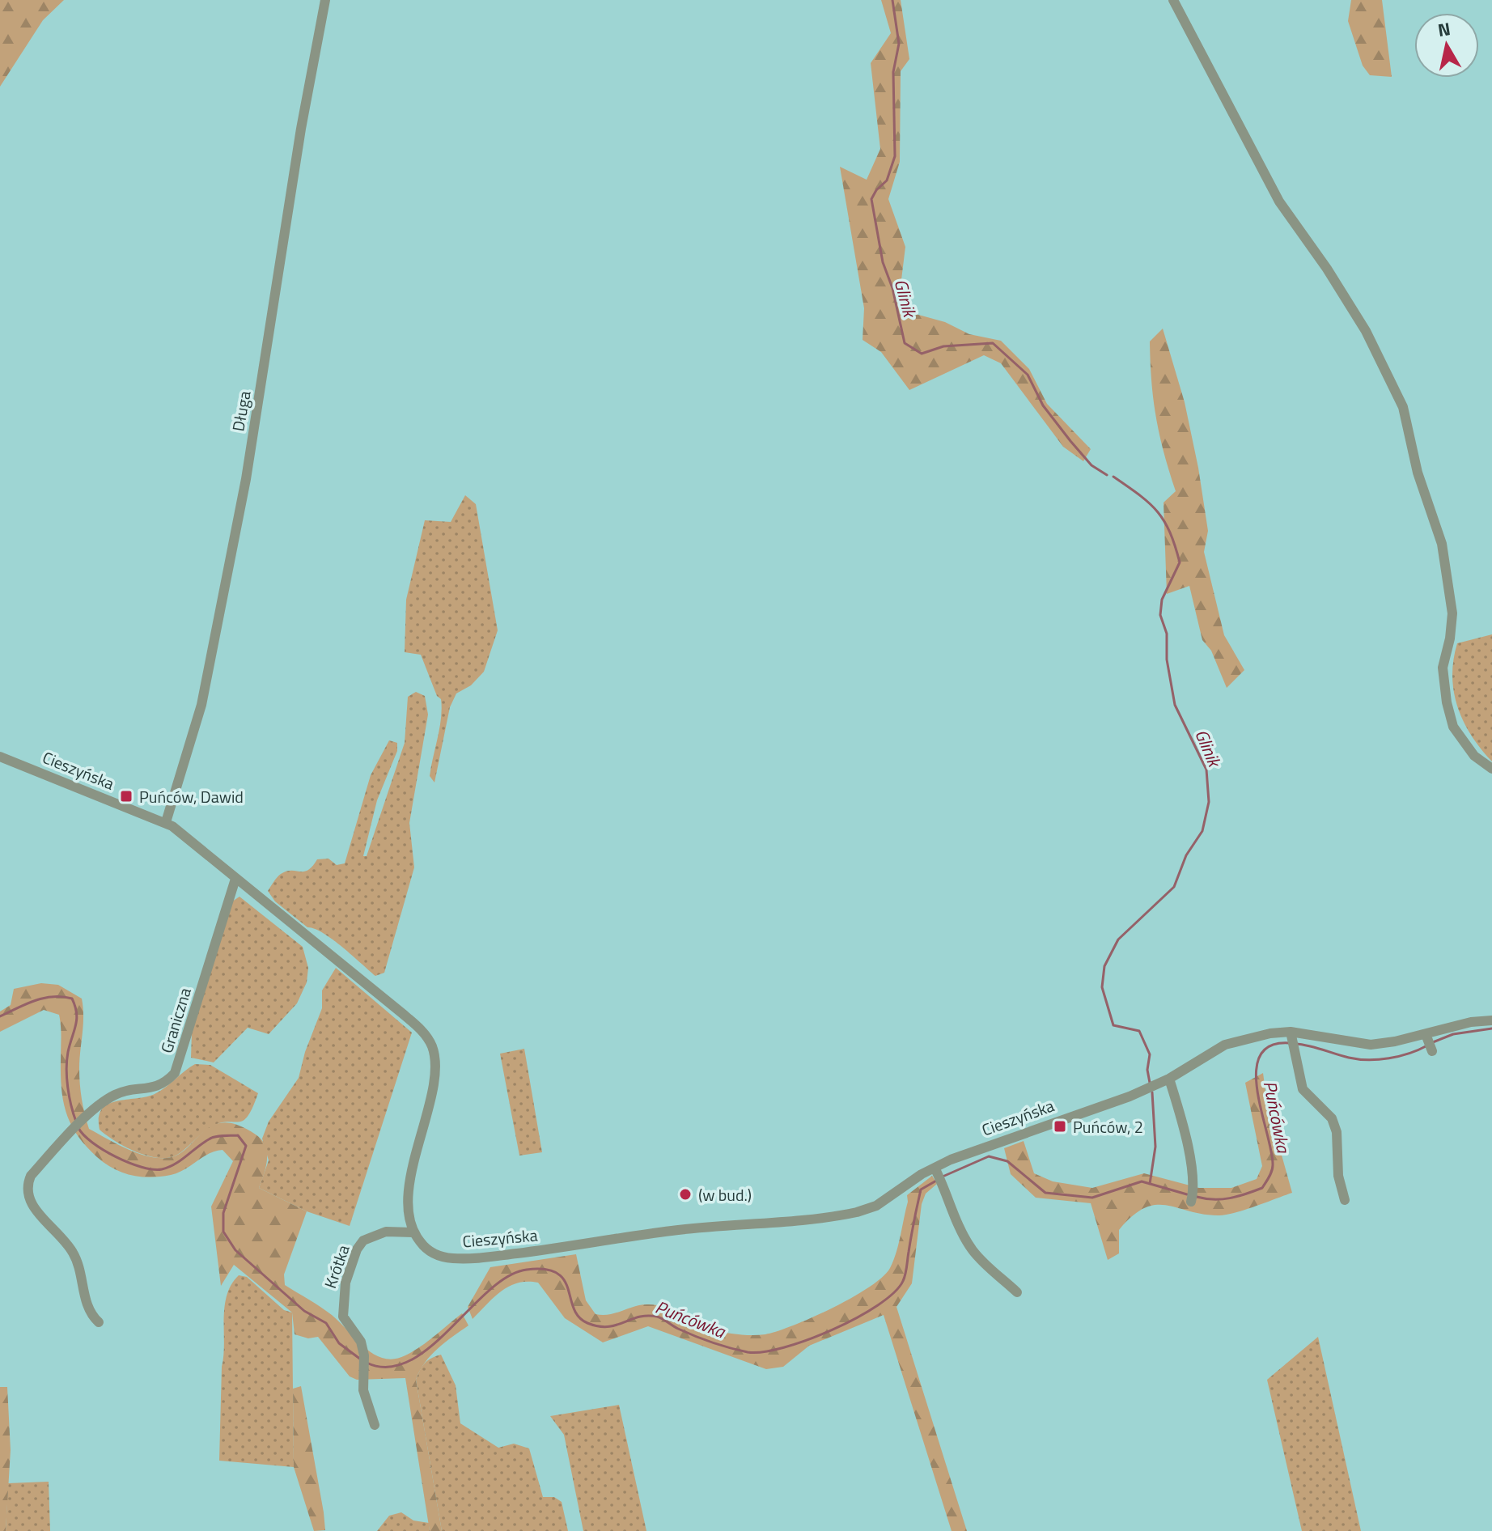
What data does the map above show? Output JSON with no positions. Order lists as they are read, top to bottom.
{
  "streets": {
    "street": [
      "Długa",
      "Cieszyńska",
      "Graniczna",
      "Krótka"
    ]
  },
  "crossings": [
    ["Długa", "Cieszyńska"],
    ["Cieszyńska", "Graniczna"],
    ["Cieszyńska", "Krótka"]
  ],
  "water": ["Glinik", "Puńcówka"],
  "places": {
    "transit": ["Puńców, Dawid", "Puńców, 2"],
    "other": ["(w bud.)"]
  },
  "north": "top"
}
